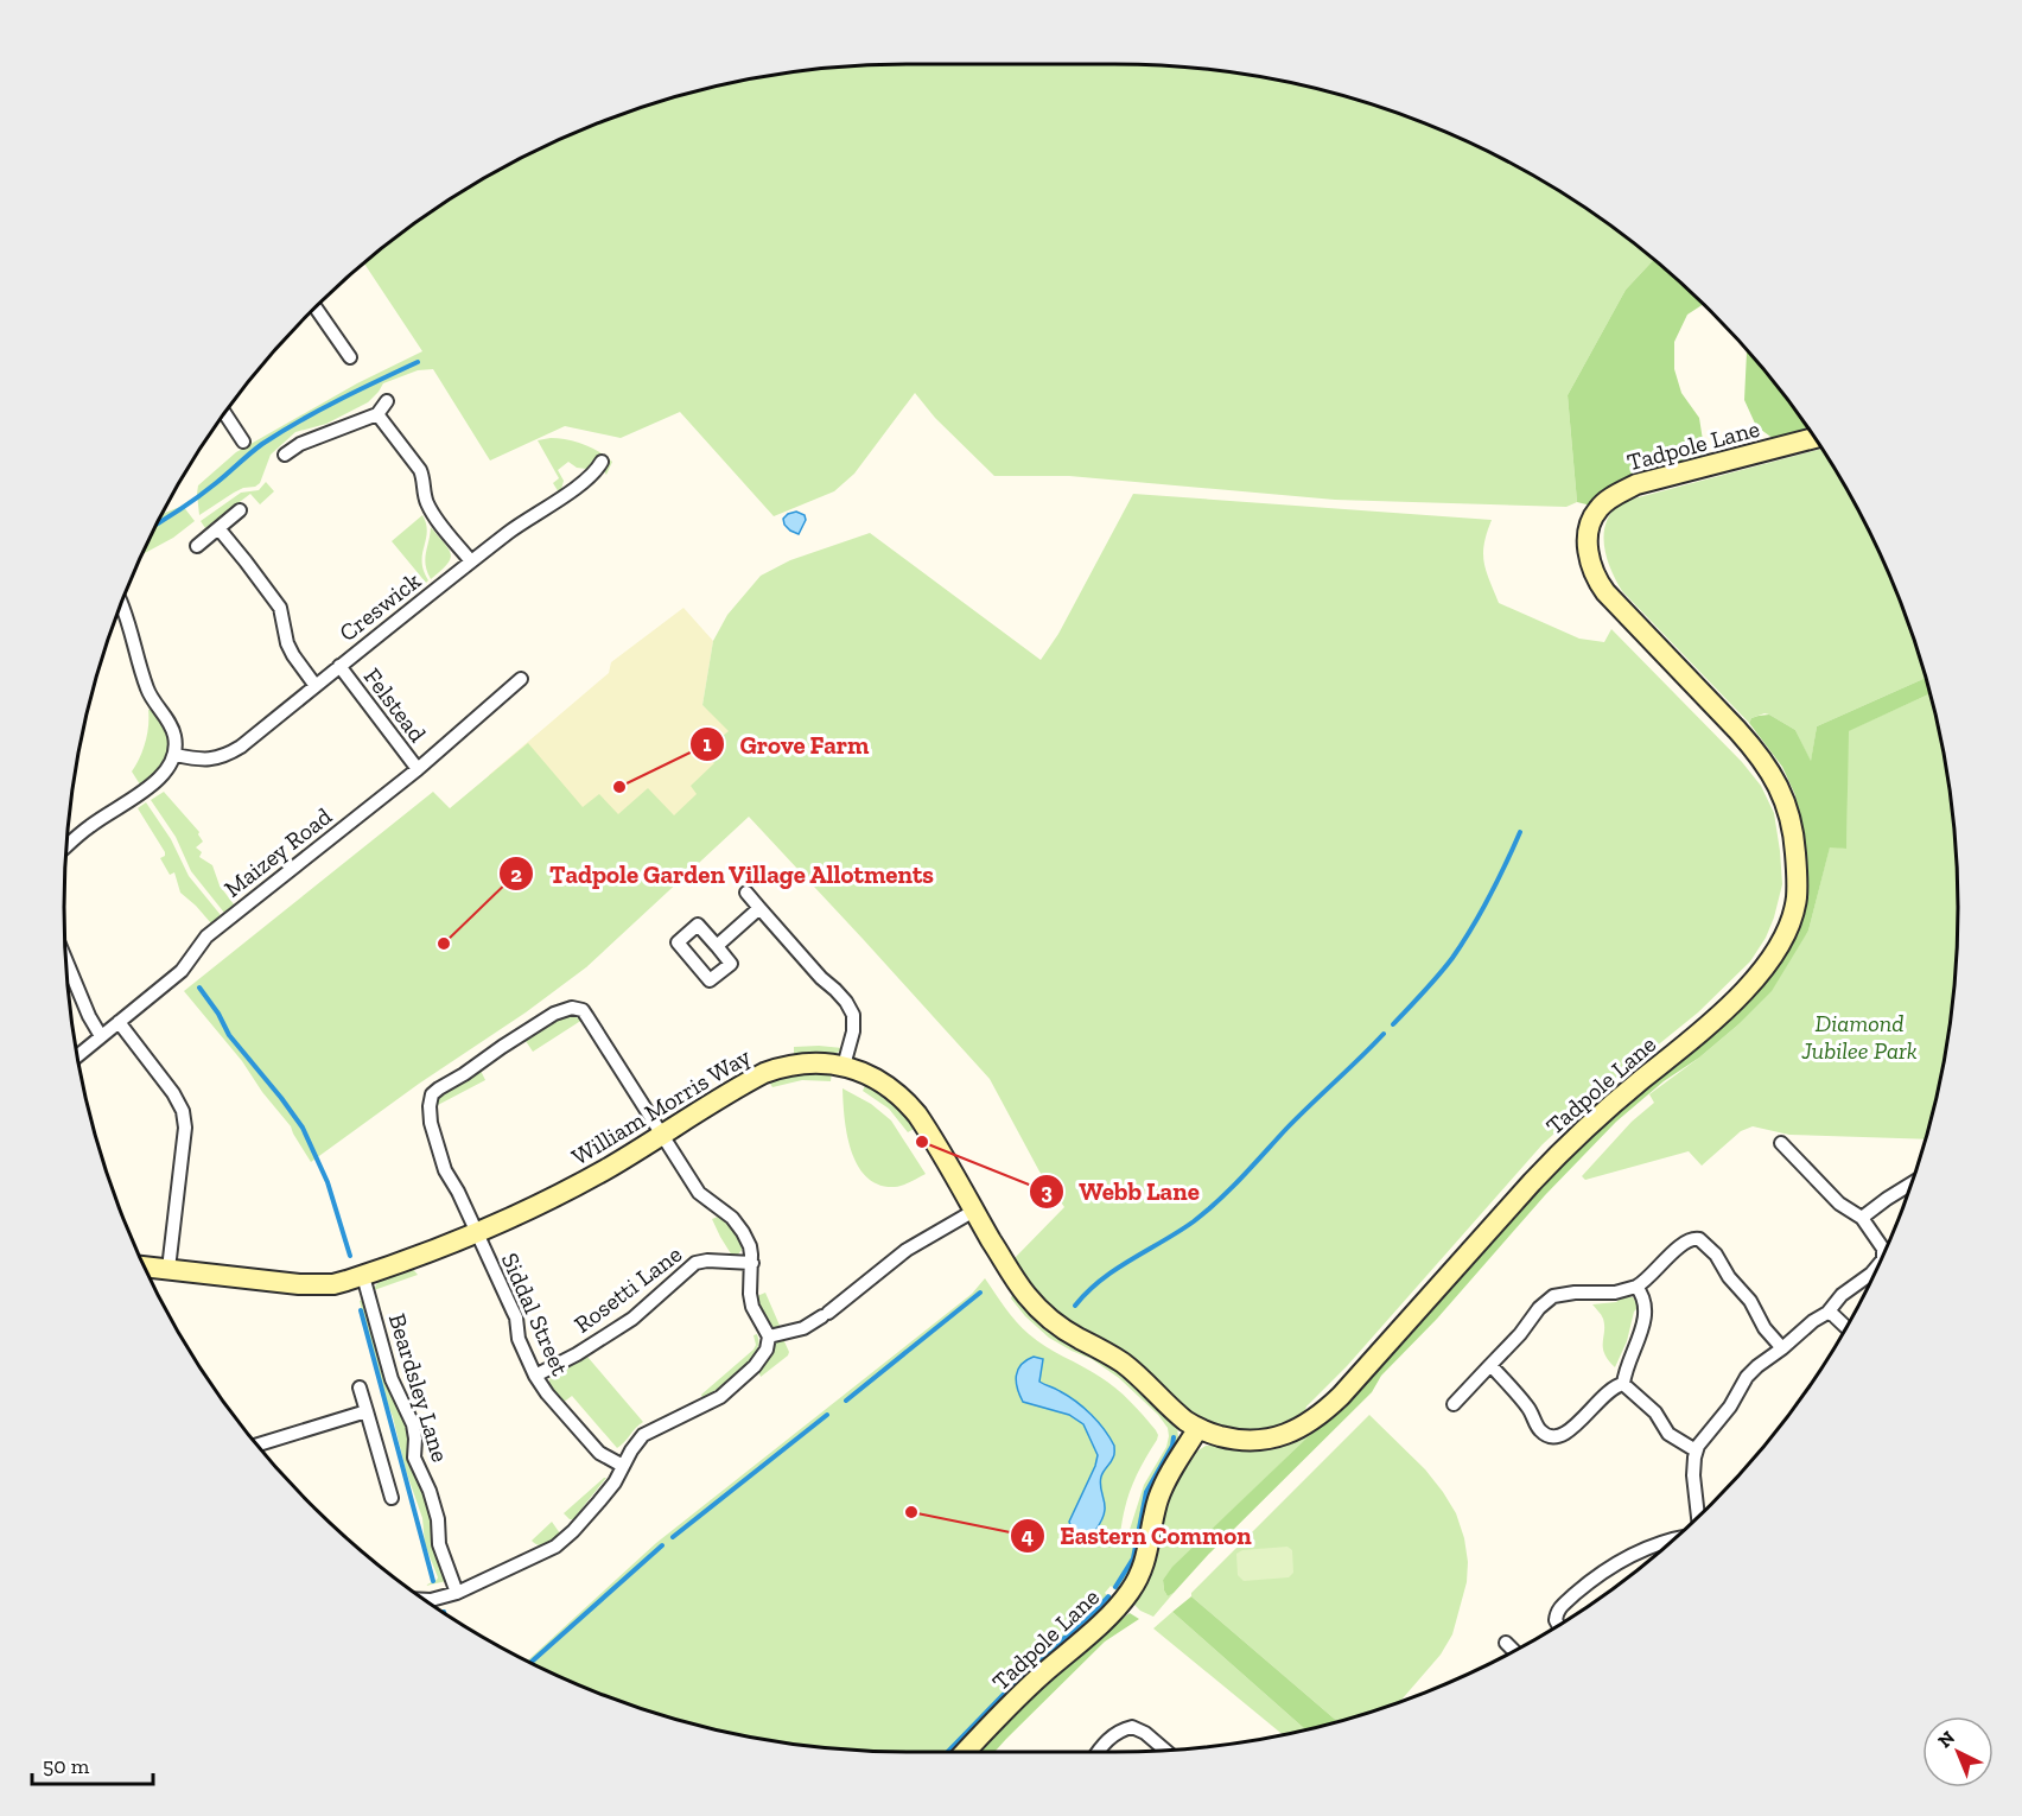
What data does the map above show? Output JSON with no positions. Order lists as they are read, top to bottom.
{
  "streets": {
    "street": [
      "Tadpole Lane",
      "Creswick",
      "Felstead",
      "Maizey Road",
      "William Morris Way",
      "Rosetti Lane",
      "Siddal Street",
      "Beardsley Lane"
    ]
  },
  "crossings": [
    ["Tadpole Lane", "William Morris Way"],
    ["Creswick", "Felstead"],
    ["Felstead", "Maizey Road"],
    ["William Morris Way", "Siddal Street"],
    ["William Morris Way", "Beardsley Lane"],
    ["Rosetti Lane", "Siddal Street"]
  ],
  "parks": ["Diamond Jubilee Park"],
  "places": [
    "Grove Farm",
    "Tadpole Garden Village Allotments",
    "Webb Lane",
    "Eastern Common"
  ],
  "scale_bar": "50 m",
  "north": "top left"
}
